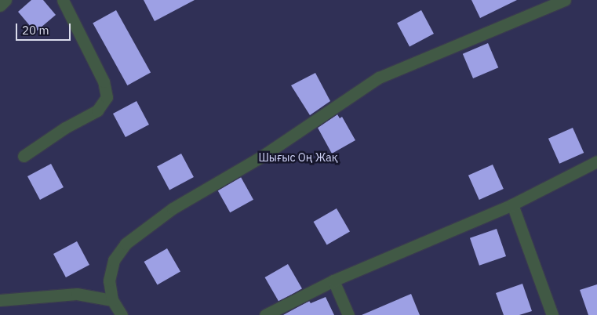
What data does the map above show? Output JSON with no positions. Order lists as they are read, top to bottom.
{
  "parks": ["Шығыс Оң Жақ"],
  "scale_bar": "20 m"
}
